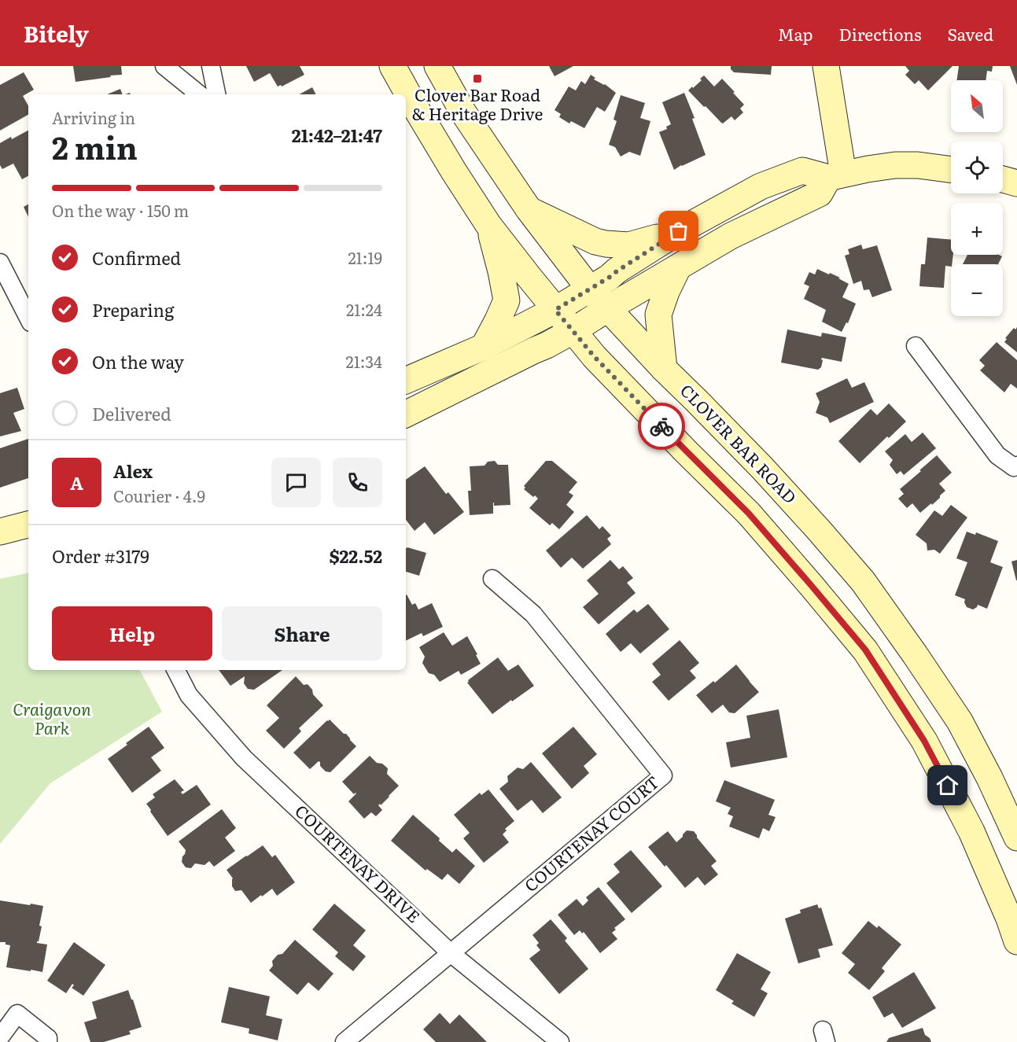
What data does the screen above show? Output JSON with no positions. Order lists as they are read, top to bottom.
{
  "streets": {
    "main road": ["CLOVER BAR ROAD"],
    "street": ["COURTENAY COURT", "COURTENAY DRIVE"]
  },
  "crossings": [
    ["COURTENAY COURT", "COURTENAY DRIVE"]
  ],
  "parks": ["Craigavon Park"],
  "places": {
    "transit": ["Clover Bar Road & Heritage Drive"]
  },
  "north": "top left",
  "page": {
    "header": "Bitely",
    "nav": ["Map", "Directions", "Saved"],
    "map_buttons": ["+", "−"],
    "heading": ["2 min", "Arriving in", "21:42–21:47"],
    "panel": [
      "Alex",
      "Courier · 4.9",
      "Order #3179",
      "$22.52"
    ],
    "bar": "On the way · 150 m",
    "list": [
      ["Confirmed", "21:19"],
      ["Preparing", "21:24"],
      ["On the way", "21:34"],
      "Delivered"
    ],
    "round": "A",
    "buttons": ["Help", "Share"]
  }
}
